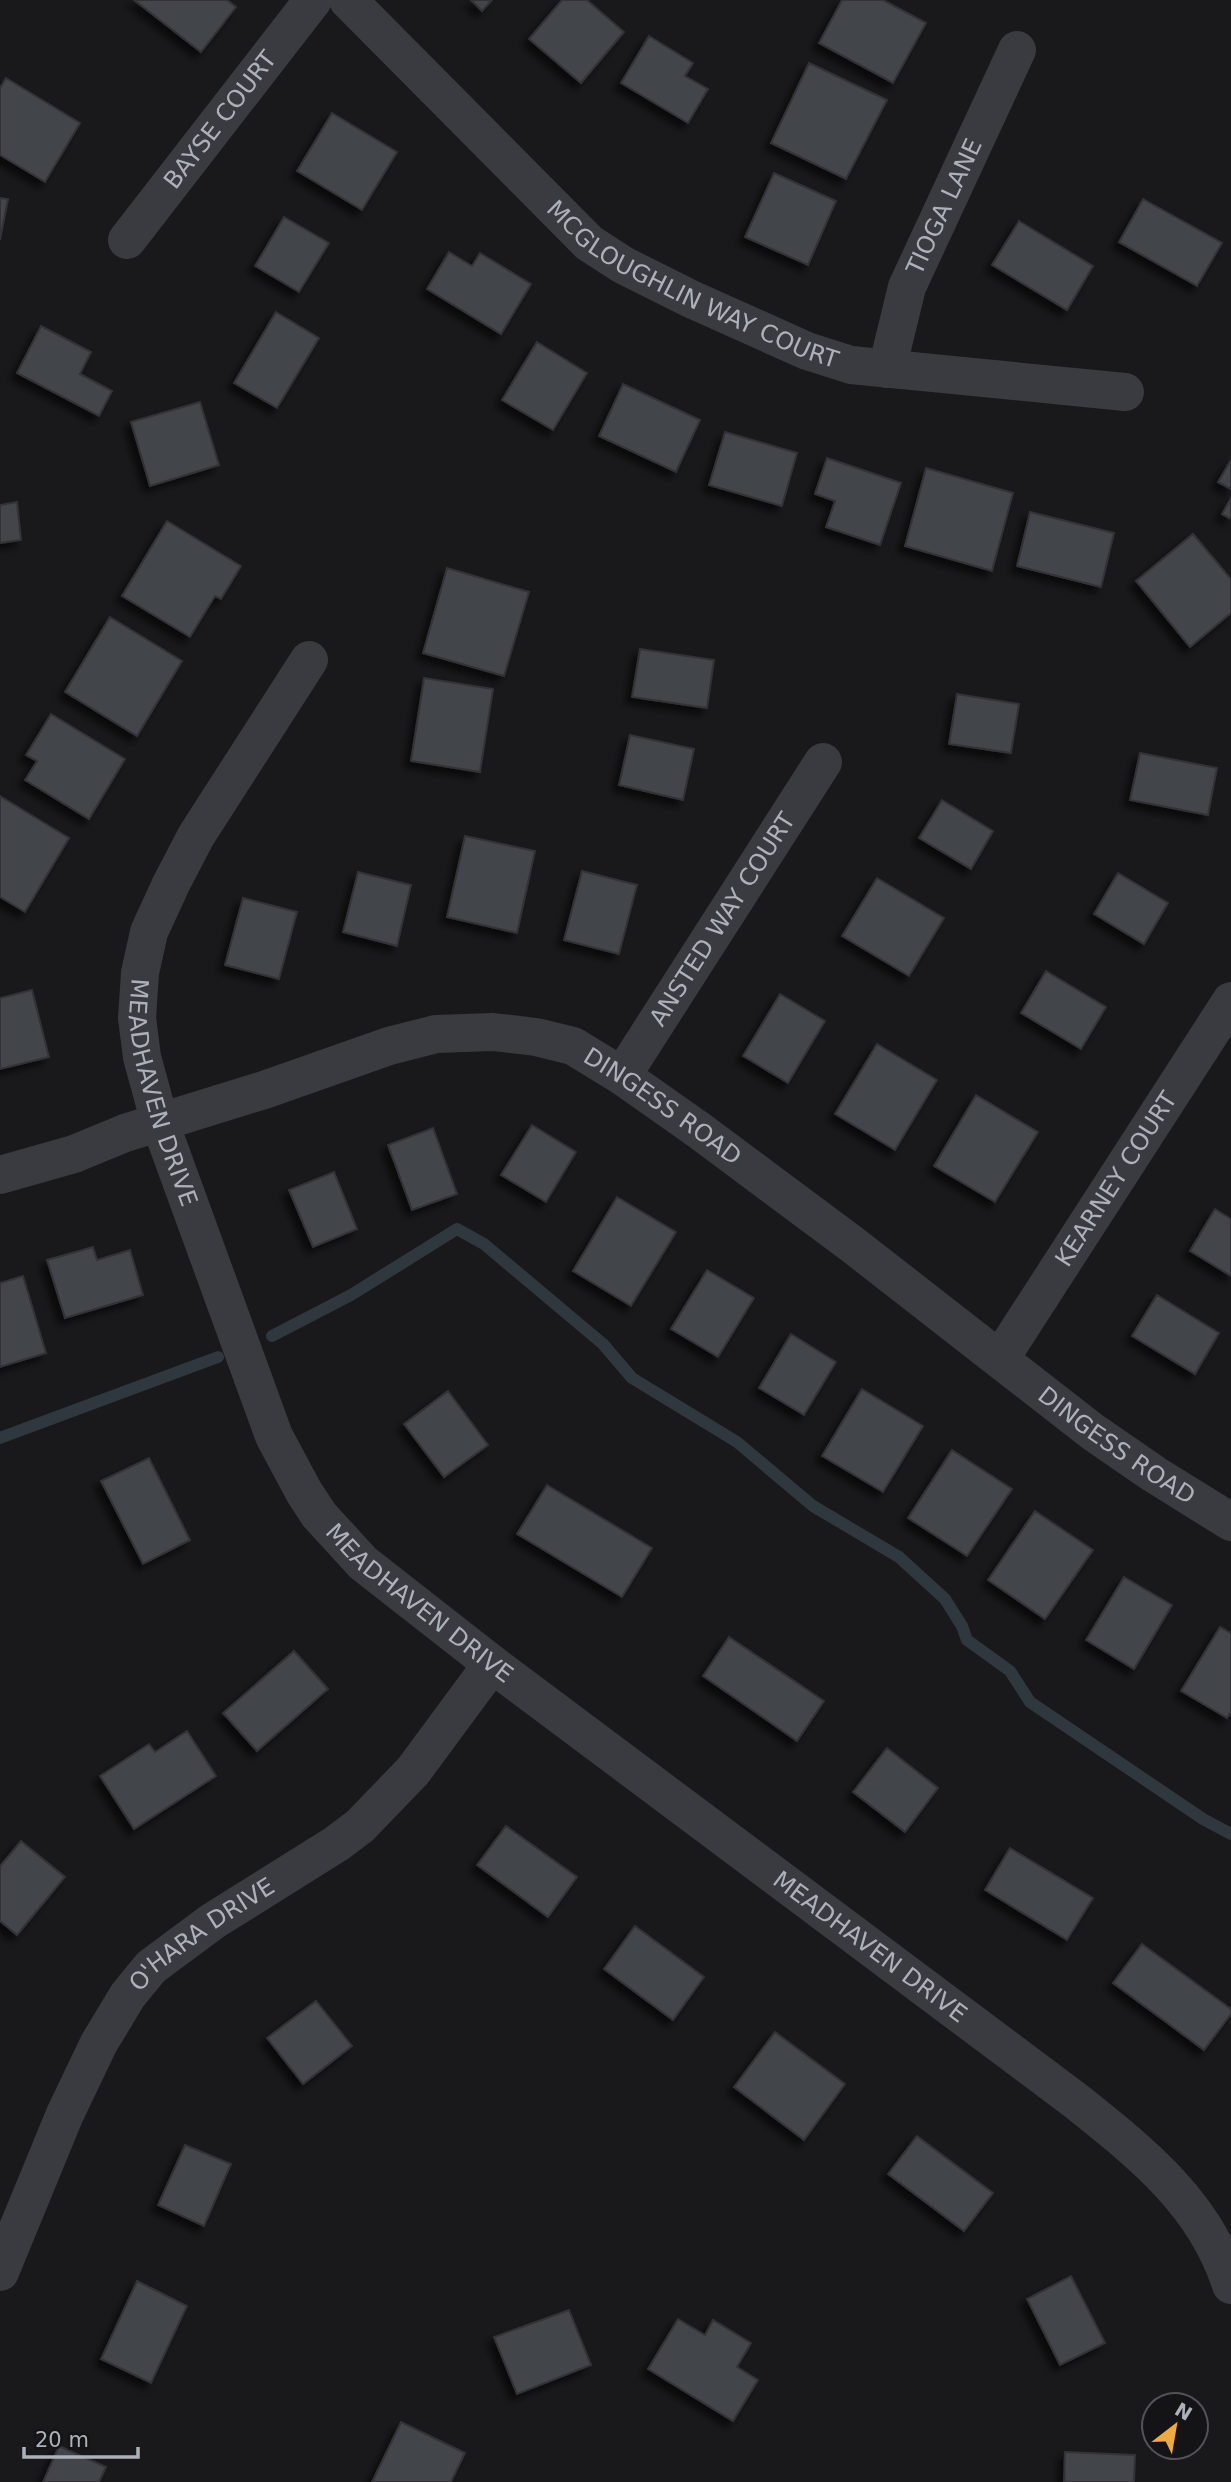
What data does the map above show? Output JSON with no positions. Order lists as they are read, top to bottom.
{
  "streets": {
    "street": [
      "BAYSE COURT",
      "TIOGA LANE",
      "MCGLOUGHLIN WAY COURT",
      "ANSTED WAY COURT",
      "MEADHAVEN DRIVE",
      "DINGESS ROAD",
      "KEARNEY COURT",
      "O'HARA DRIVE"
    ]
  },
  "crossings": [
    ["TIOGA LANE", "MCGLOUGHLIN WAY COURT"],
    ["ANSTED WAY COURT", "DINGESS ROAD"],
    ["MEADHAVEN DRIVE", "DINGESS ROAD"],
    ["MEADHAVEN DRIVE", "O'HARA DRIVE"],
    ["DINGESS ROAD", "KEARNEY COURT"]
  ],
  "scale_bar": "20 m",
  "north": "top right"
}
